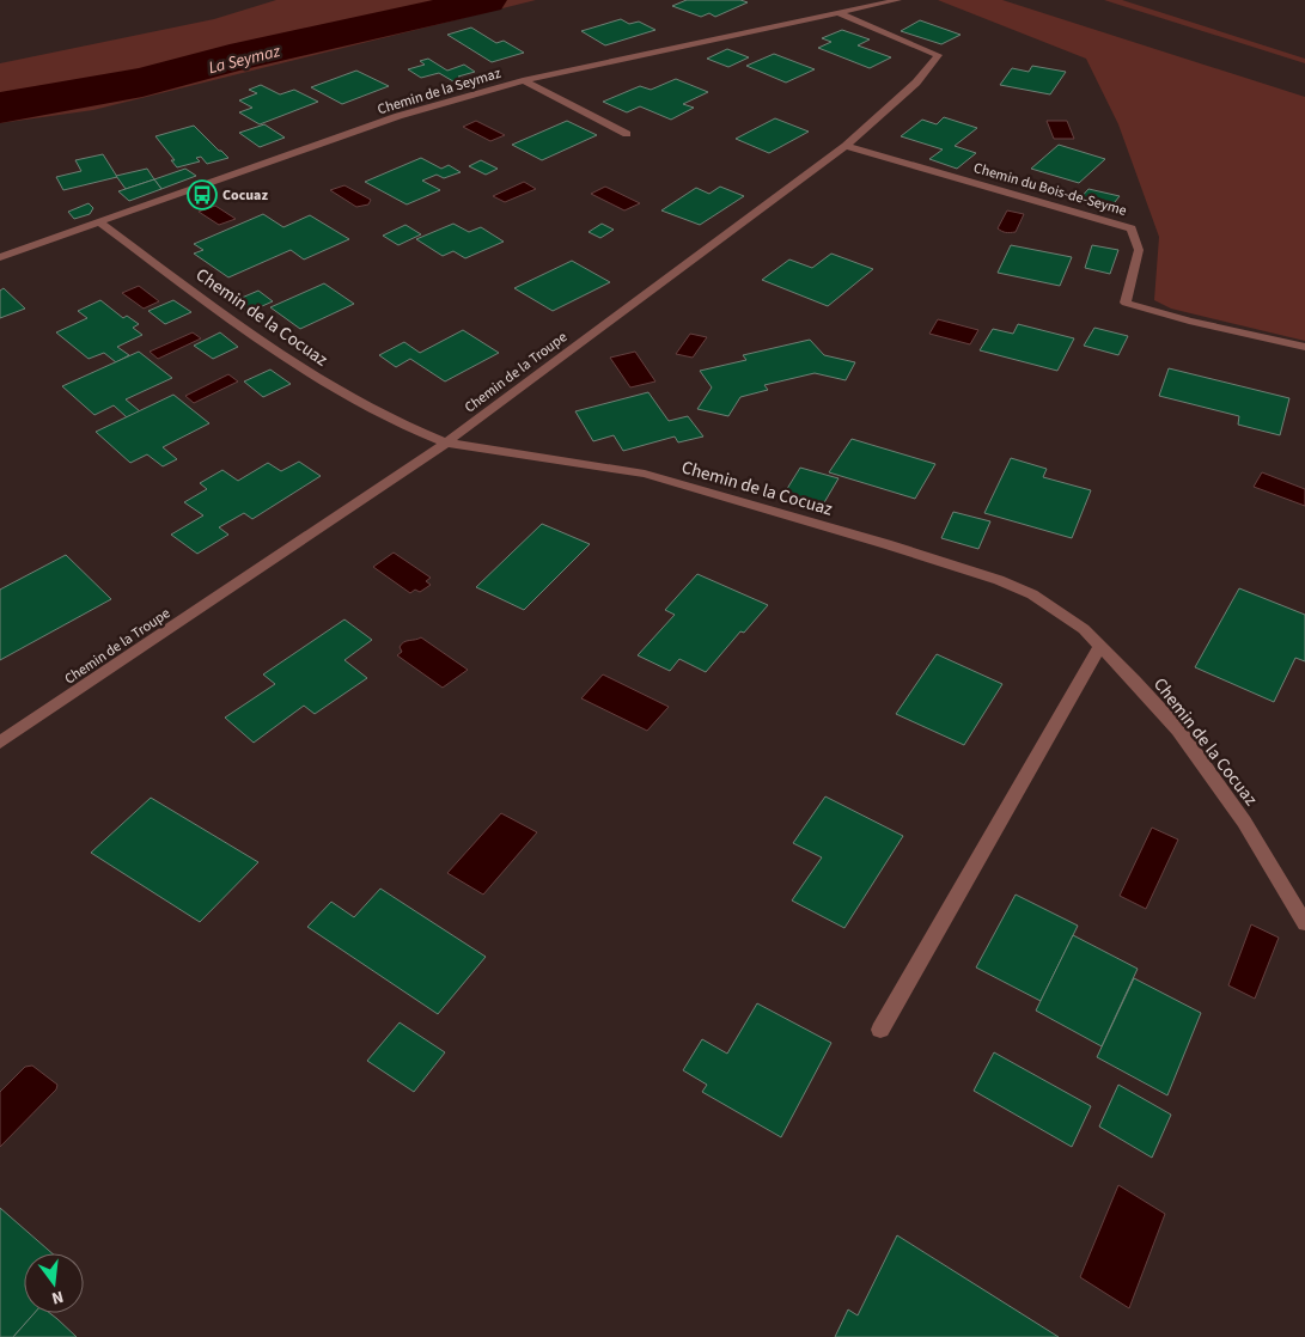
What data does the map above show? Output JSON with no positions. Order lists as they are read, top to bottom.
{
  "streets": {
    "street": [
      "Chemin de la Seymaz",
      "Chemin du Bois-de-Seyme",
      "Chemin de la Cocuaz",
      "Chemin de la Troupe"
    ]
  },
  "crossings": [
    ["Chemin de la Seymaz", "Chemin de la Cocuaz"],
    ["Chemin de la Seymaz", "Chemin de la Troupe"],
    ["Chemin du Bois-de-Seyme", "Chemin de la Troupe"],
    ["Chemin de la Cocuaz", "Chemin de la Troupe"]
  ],
  "water": ["La Seymaz"],
  "places": {
    "bus stop": ["Cocuaz"]
  },
  "north": "bottom"
}
